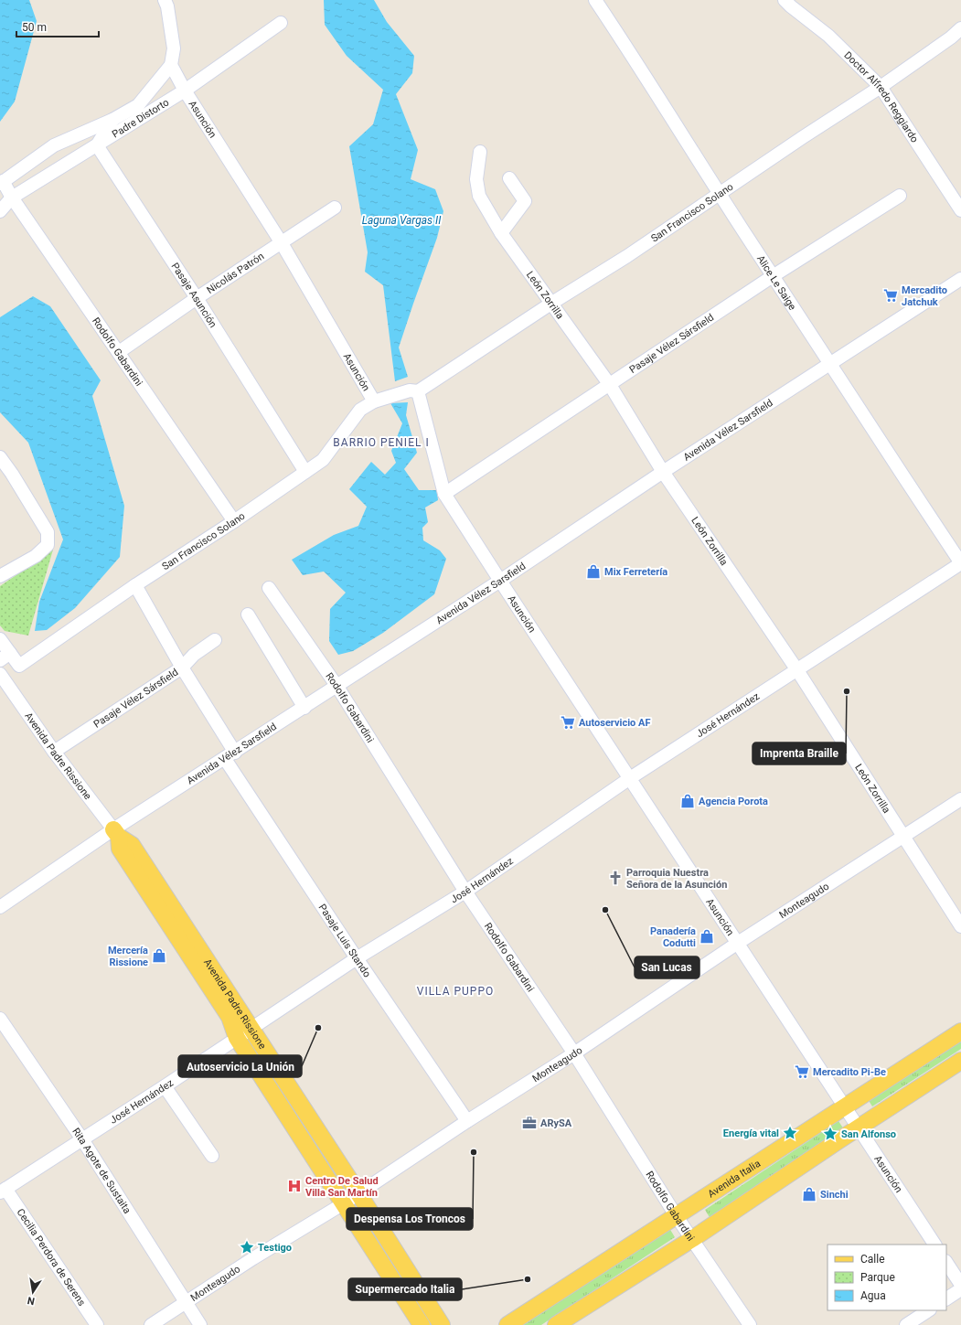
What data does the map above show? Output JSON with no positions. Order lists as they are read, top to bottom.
{
  "streets": {
    "main road": ["Avenida Padre Rissione", "Avenida Italia"],
    "street": [
      "Doctor Alfredo Reggiardo",
      "Padre Distorto",
      "Asunción",
      "San Francisco Solano",
      "Nicolás Patrón",
      "Alice Le Saige",
      "León Zorrilla",
      "Pasaje Asunción",
      "Pasaje Vélez Sársfield",
      "Rodolfo Gabardini",
      "Avenida Vélez Sarsfield",
      "José Hernández",
      "Monteagudo",
      "Pasaje Luis Stando",
      "Rita Agote de Sustaita",
      "Cecilia Perdora de Serens"
    ]
  },
  "crossings": [
    ["Doctor Alfredo Reggiardo", "San Francisco Solano"],
    ["Padre Distorto", "Asunción"],
    ["Padre Distorto", "Pasaje Asunción"],
    ["Padre Distorto", "Rodolfo Gabardini"],
    ["Asunción", "San Francisco Solano"],
    ["Asunción", "Nicolás Patrón"],
    ["Asunción", "Pasaje Vélez Sársfield"],
    ["Asunción", "Avenida Vélez Sarsfield"],
    ["Asunción", "José Hernández"],
    ["Asunción", "Monteagudo"],
    ["Asunción", "Avenida Italia"],
    ["San Francisco Solano", "Alice Le Saige"],
    ["San Francisco Solano", "León Zorrilla"],
    ["San Francisco Solano", "Pasaje Asunción"],
    ["San Francisco Solano", "Rodolfo Gabardini"],
    ["San Francisco Solano", "Pasaje Luis Stando"],
    ["Nicolás Patrón", "Pasaje Asunción"],
    ["Nicolás Patrón", "Rodolfo Gabardini"],
    ["Alice Le Saige", "Pasaje Vélez Sársfield"],
    ["Alice Le Saige", "Avenida Vélez Sarsfield"],
    ["Alice Le Saige", "José Hernández"],
    ["León Zorrilla", "Pasaje Vélez Sársfield"],
    ["León Zorrilla", "Avenida Vélez Sarsfield"],
    ["León Zorrilla", "José Hernández"],
    ["León Zorrilla", "Monteagudo"],
    ["Pasaje Vélez Sársfield", "Avenida Padre Rissione"],
    ["Pasaje Vélez Sársfield", "Pasaje Luis Stando"],
    ["Rodolfo Gabardini", "Avenida Vélez Sarsfield"],
    ["Rodolfo Gabardini", "José Hernández"],
    ["Rodolfo Gabardini", "Monteagudo"],
    ["Rodolfo Gabardini", "Avenida Italia"],
    ["Avenida Vélez Sarsfield", "Avenida Padre Rissione"],
    ["Avenida Vélez Sarsfield", "Pasaje Luis Stando"],
    ["José Hernández", "Avenida Padre Rissione"],
    ["José Hernández", "Pasaje Luis Stando"],
    ["José Hernández", "Rita Agote de Sustaita"],
    ["José Hernández", "Cecilia Perdora de Serens"],
    ["Avenida Padre Rissione", "Monteagudo"],
    ["Monteagudo", "Pasaje Luis Stando"],
    ["Monteagudo", "Rita Agote de Sustaita"]
  ],
  "districts": ["BARRIO PENIEL I", "VILLA PUPPO"],
  "water": ["Laguna Vargas II"],
  "places": {
    "supermarket": ["Mercadito Jatchuk", "Autoservicio AF", "Mercadito Pi-Be"],
    "shop": [
      "Mix Ferretería",
      "Agencia Porota",
      "Panadería Codutti",
      "Mercería Rissione",
      "Sinchi"
    ],
    "other": [
      "Imprenta Braille",
      "San Lucas",
      "Autoservicio La Unión",
      "Despensa Los Troncos",
      "Supermercado Italia"
    ],
    "church": ["Parroquia Nuestra Señora de la Asunción"],
    "office": ["ARySA"],
    "place": ["Energía vital", "San Alfonso", "Testigo"],
    "hospital": ["Centro De Salud Villa San Martín"]
  },
  "legend": ["Calle", "Parque", "Agua"],
  "scale_bar": "50 m",
  "north": "bottom"
}
